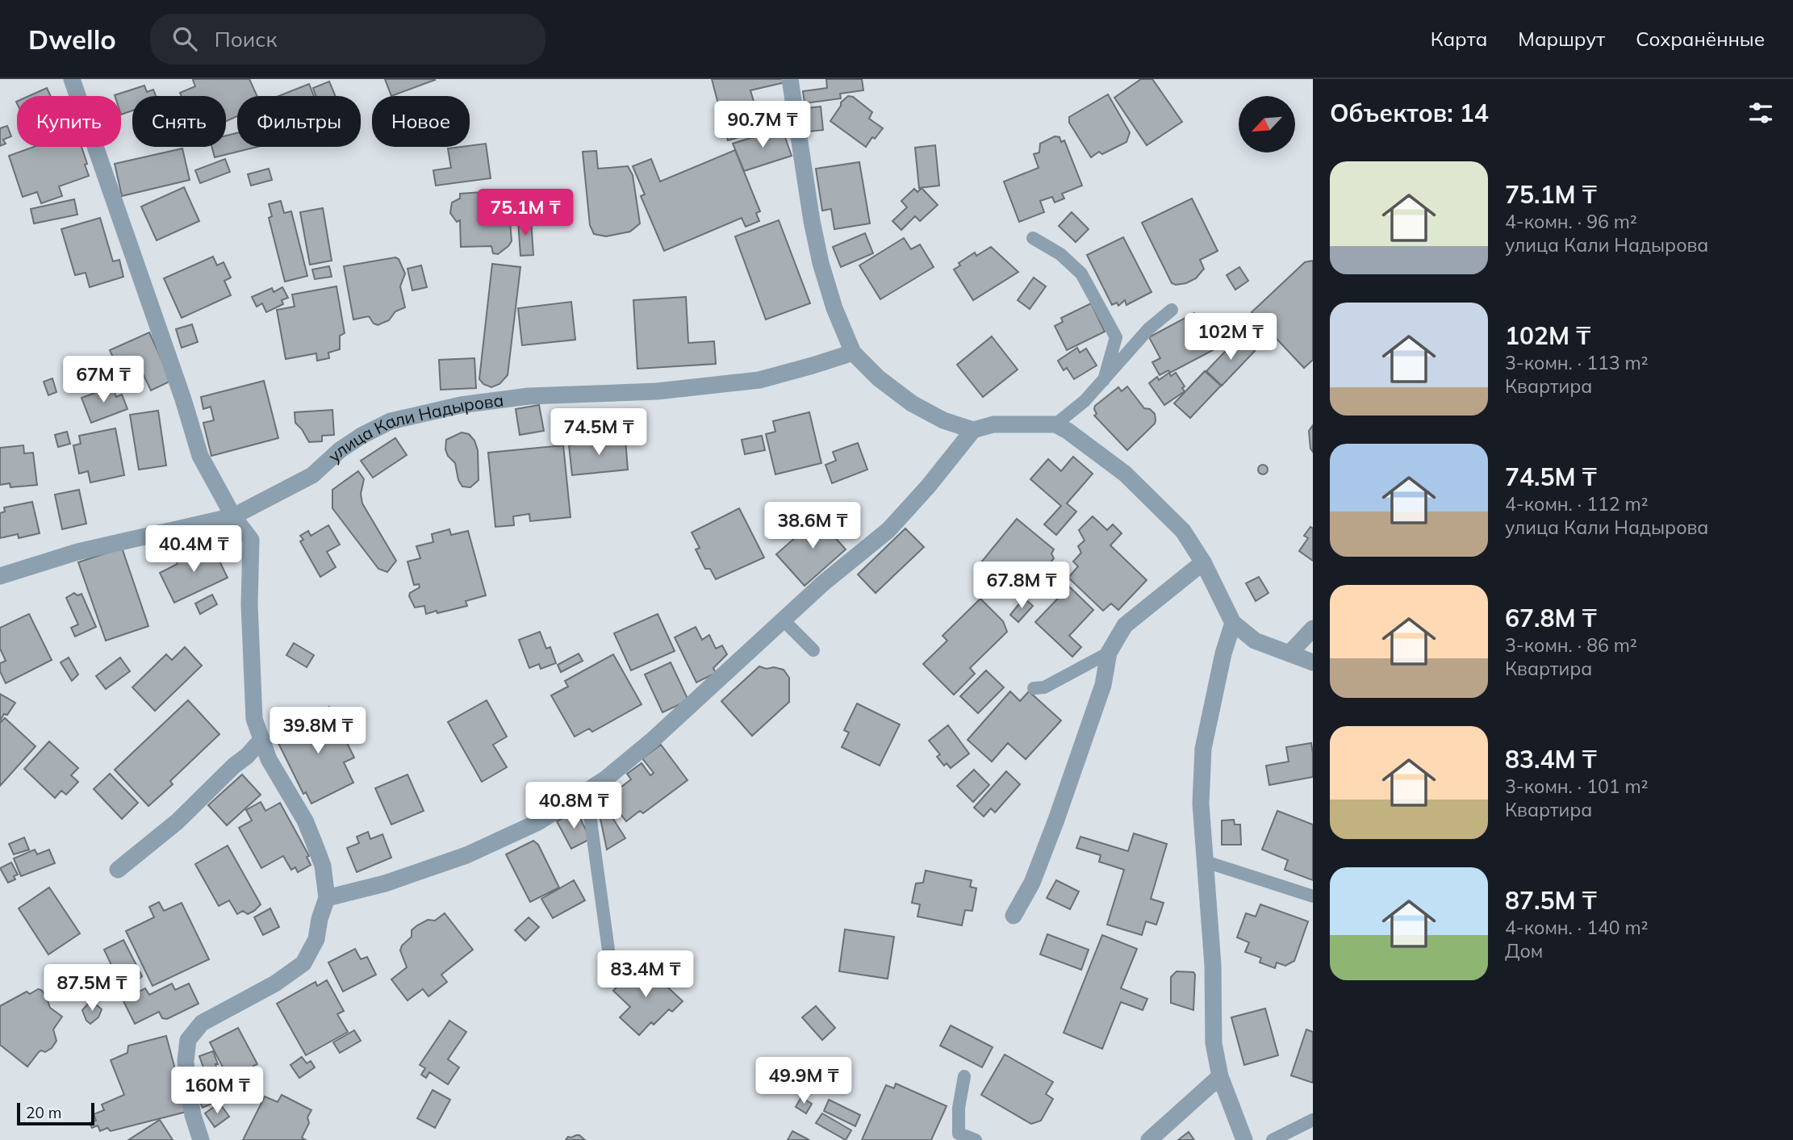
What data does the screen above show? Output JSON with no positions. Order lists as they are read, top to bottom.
{
  "streets": {
    "street": ["улица Кали Надырова"]
  },
  "scale_bar": "20 m",
  "north": "bottom left",
  "page": {
    "header": "Dwello",
    "search": "Поиск",
    "nav": ["Карта", "Маршрут", "Сохранённые"],
    "heading": "Объектов: 14",
    "chip": [
      "Купить",
      "Снять",
      "Фильтры",
      "Новое"
    ],
    "price": [
      "90.7M ₸",
      "75.1M ₸",
      "102M ₸",
      "67M ₸",
      "74.5M ₸",
      "38.6M ₸",
      "40.4M ₸",
      "67.8M ₸",
      "39.8M ₸",
      "40.8M ₸",
      "83.4M ₸",
      "87.5M ₸",
      "49.9M ₸",
      "160M ₸"
    ],
    "list": [
      {
        "name": "75.1M ₸",
        "note": "4-комн. · 96 m² · улица Кали Надырова"
      },
      {
        "name": "102M ₸",
        "note": "3-комн. · 113 m² · Квартира"
      },
      {
        "name": "74.5M ₸",
        "note": "4-комн. · 112 m² · улица Кали Надырова"
      },
      {
        "name": "67.8M ₸",
        "note": "3-комн. · 86 m² · Квартира"
      },
      {
        "name": "83.4M ₸",
        "note": "3-комн. · 101 m² · Квартира"
      },
      {
        "name": "87.5M ₸",
        "note": "4-комн. · 140 m² · Дом"
      }
    ],
    "scale": "20 m"
  }
}
